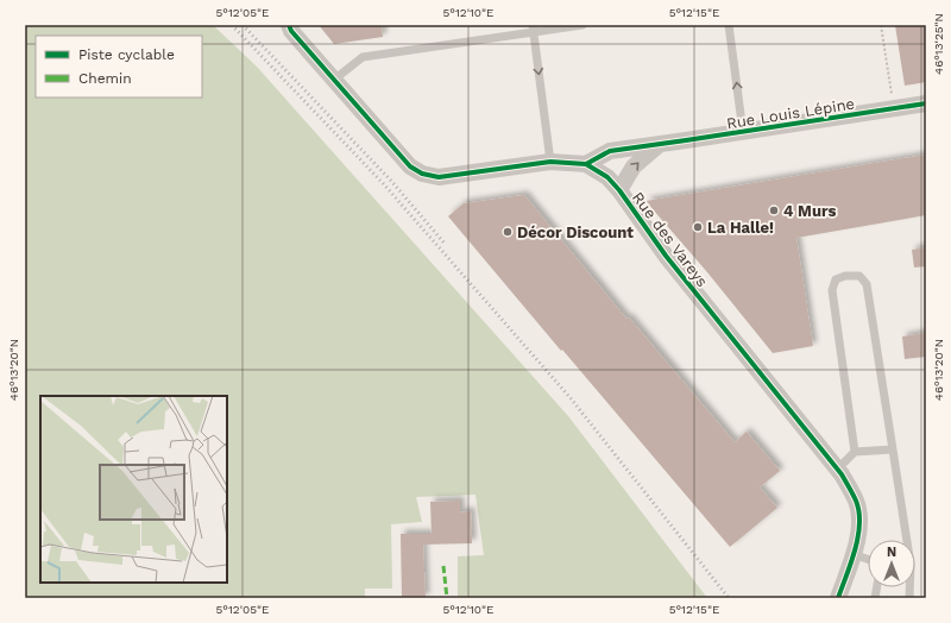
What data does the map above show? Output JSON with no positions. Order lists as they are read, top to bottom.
{
  "streets": {
    "street": ["Rue Louis Lépine", "Rue des Vareys"]
  },
  "crossings": [
    ["Rue Louis Lépine", "Rue des Vareys"]
  ],
  "places": ["4 Murs", "La Halle!", "Décor Discount"],
  "legend": ["Piste cyclable", "Chemin"],
  "north": "top",
  "coordinates": [
    "5°12'05\"E",
    "5°12'10\"E",
    "5°12'15\"E",
    "46°13'25\"N",
    "46°13'20\"N"
  ]
}
